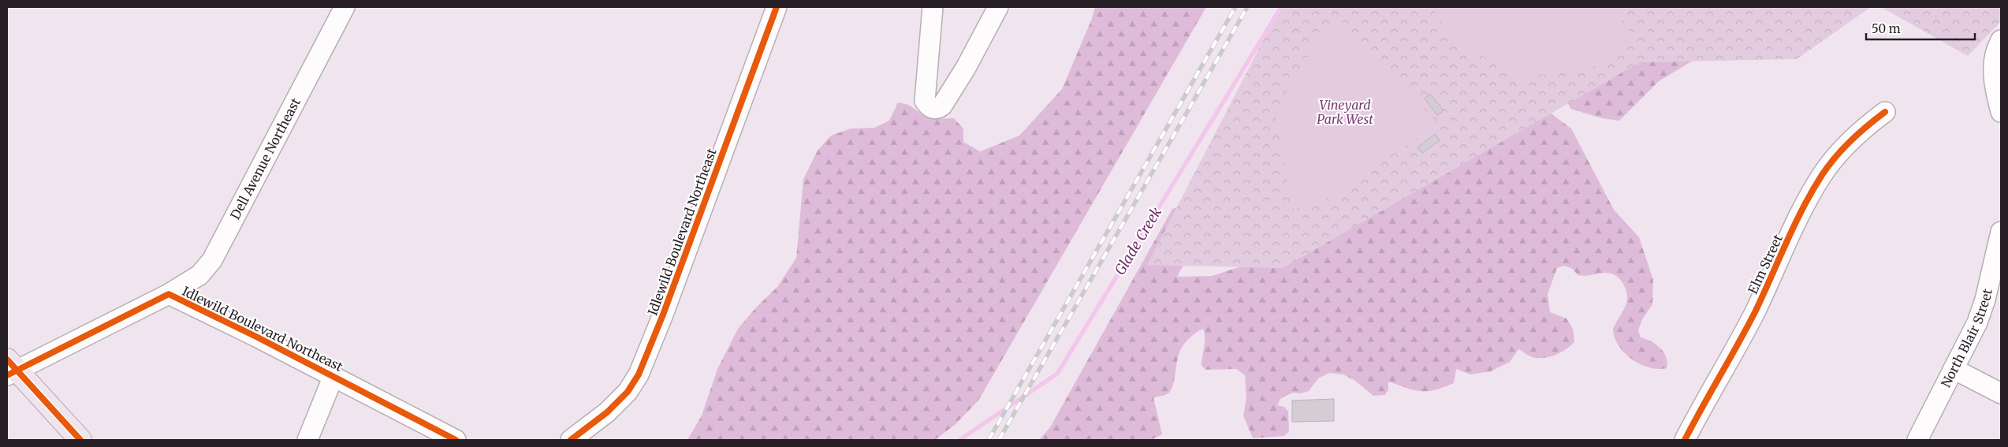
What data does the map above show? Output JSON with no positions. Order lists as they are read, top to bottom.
{
  "streets": {
    "street": [
      "Dell Avenue Northeast",
      "Idlewild Boulevard Northeast",
      "Elm Street",
      "North Blair Street"
    ]
  },
  "crossings": [
    ["Dell Avenue Northeast", "Idlewild Boulevard Northeast"]
  ],
  "water": ["Glade Creek"],
  "parks": ["Vineyard Park West"],
  "scale_bar": "50 m"
}
